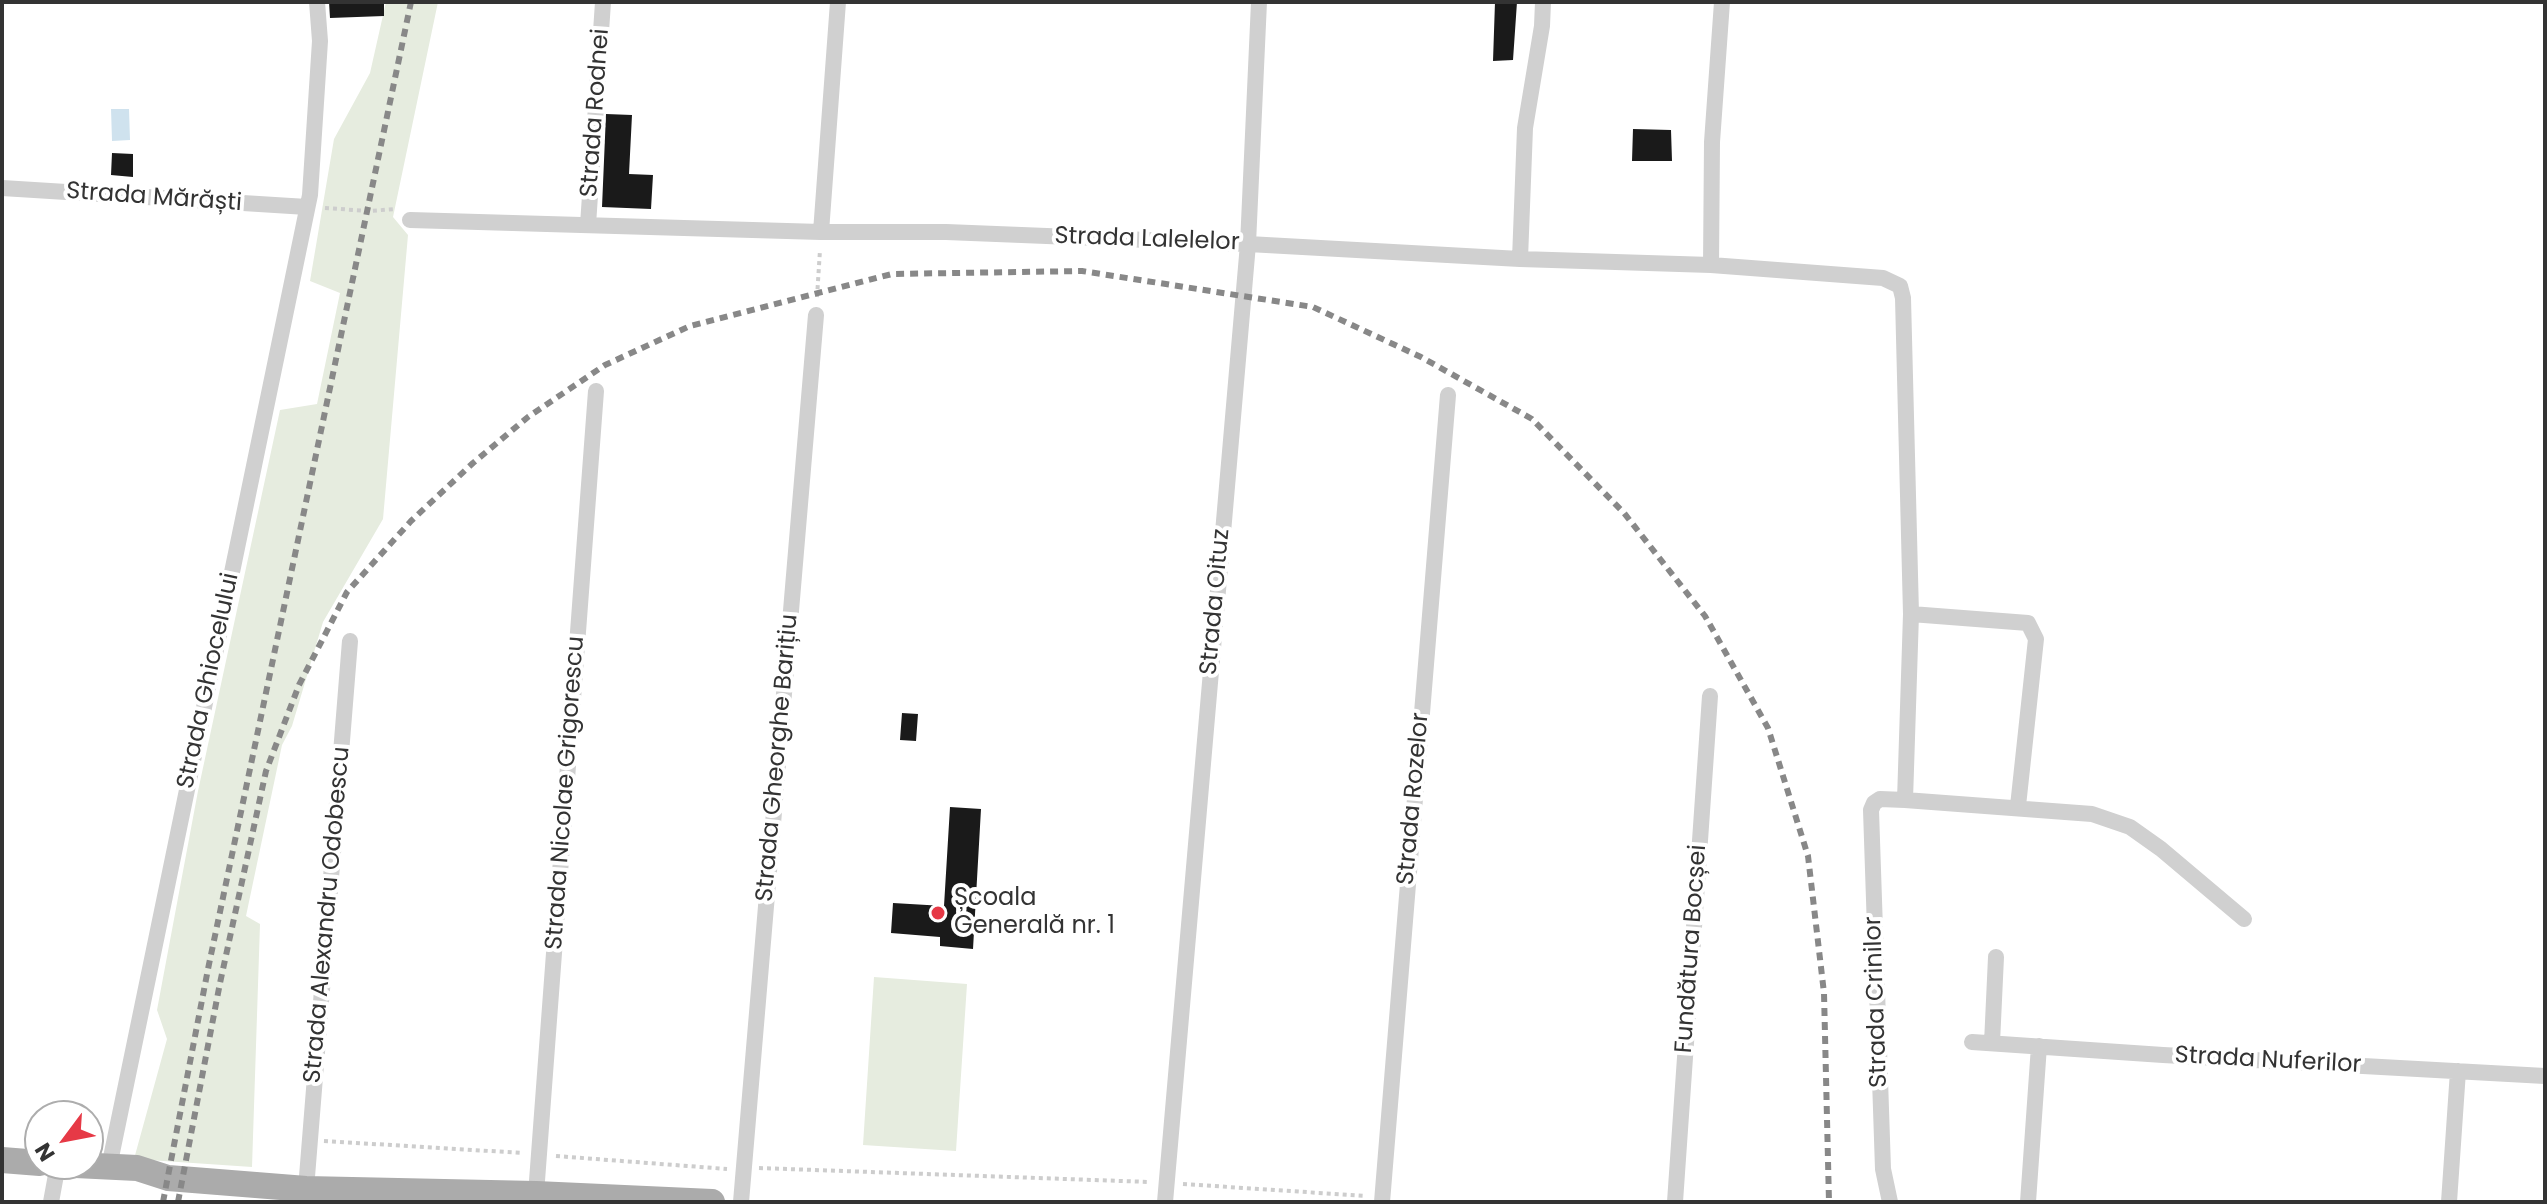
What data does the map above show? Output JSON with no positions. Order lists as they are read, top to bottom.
{
  "streets": {
    "street": [
      "Strada Rodnei",
      "Strada Mărăști",
      "Strada Lalelelor",
      "Strada Oituz",
      "Strada Ghiocelului",
      "Strada Gheorghe Barițiu",
      "Strada Nicolae Grigorescu",
      "Strada Rozelor",
      "Strada Alexandru Odobescu",
      "Fundătura Bocșei",
      "Strada Crinilor",
      "Strada Nuferilor"
    ]
  },
  "crossings": [
    ["Strada Rodnei", "Strada Lalelelor"],
    ["Strada Mărăști", "Strada Ghiocelului"],
    ["Strada Lalelelor", "Strada Oituz"]
  ],
  "places": ["Școala Generală nr. 1"],
  "north": "bottom left"
}
